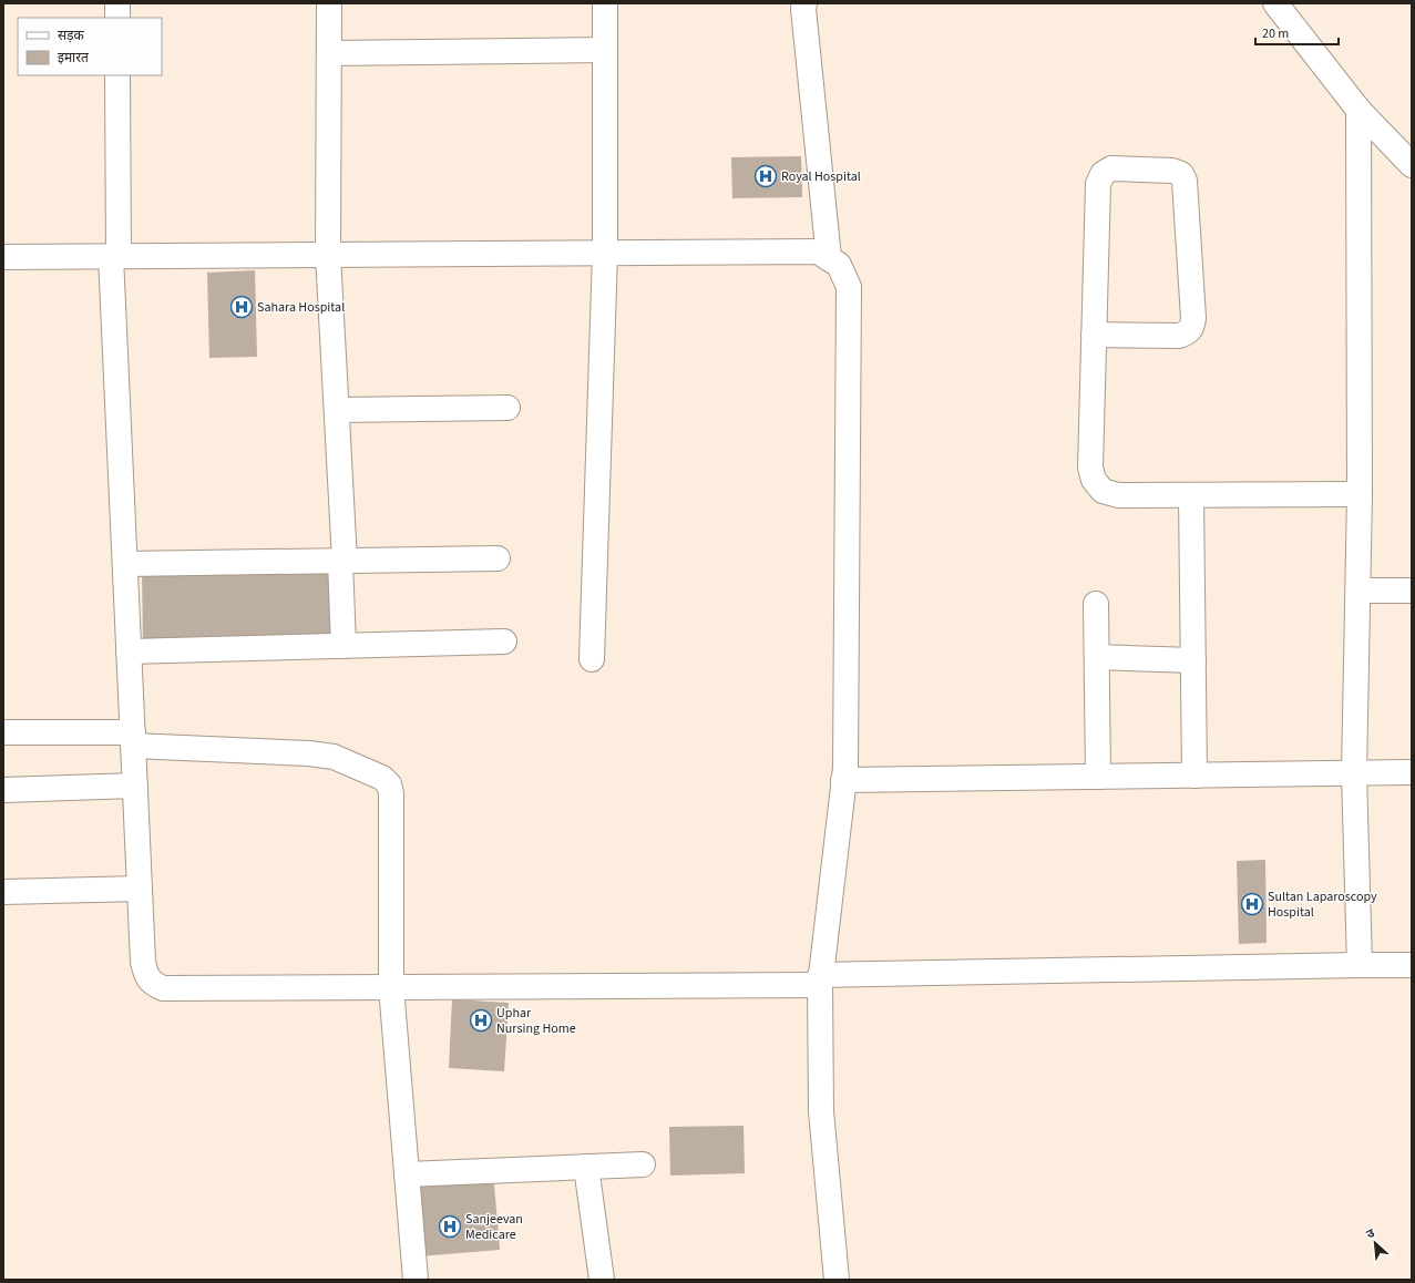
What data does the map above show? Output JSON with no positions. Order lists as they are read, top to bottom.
{
  "places": {
    "hospital": [
      "Royal Hospital",
      "Sahara Hospital",
      "Sultan Laparoscopy Hospital",
      "Uphar Nursing Home",
      "Sanjeevan Medicare"
    ]
  },
  "legend": ["सड़क", "इमारत"],
  "scale_bar": "20 m",
  "north": "top left"
}
